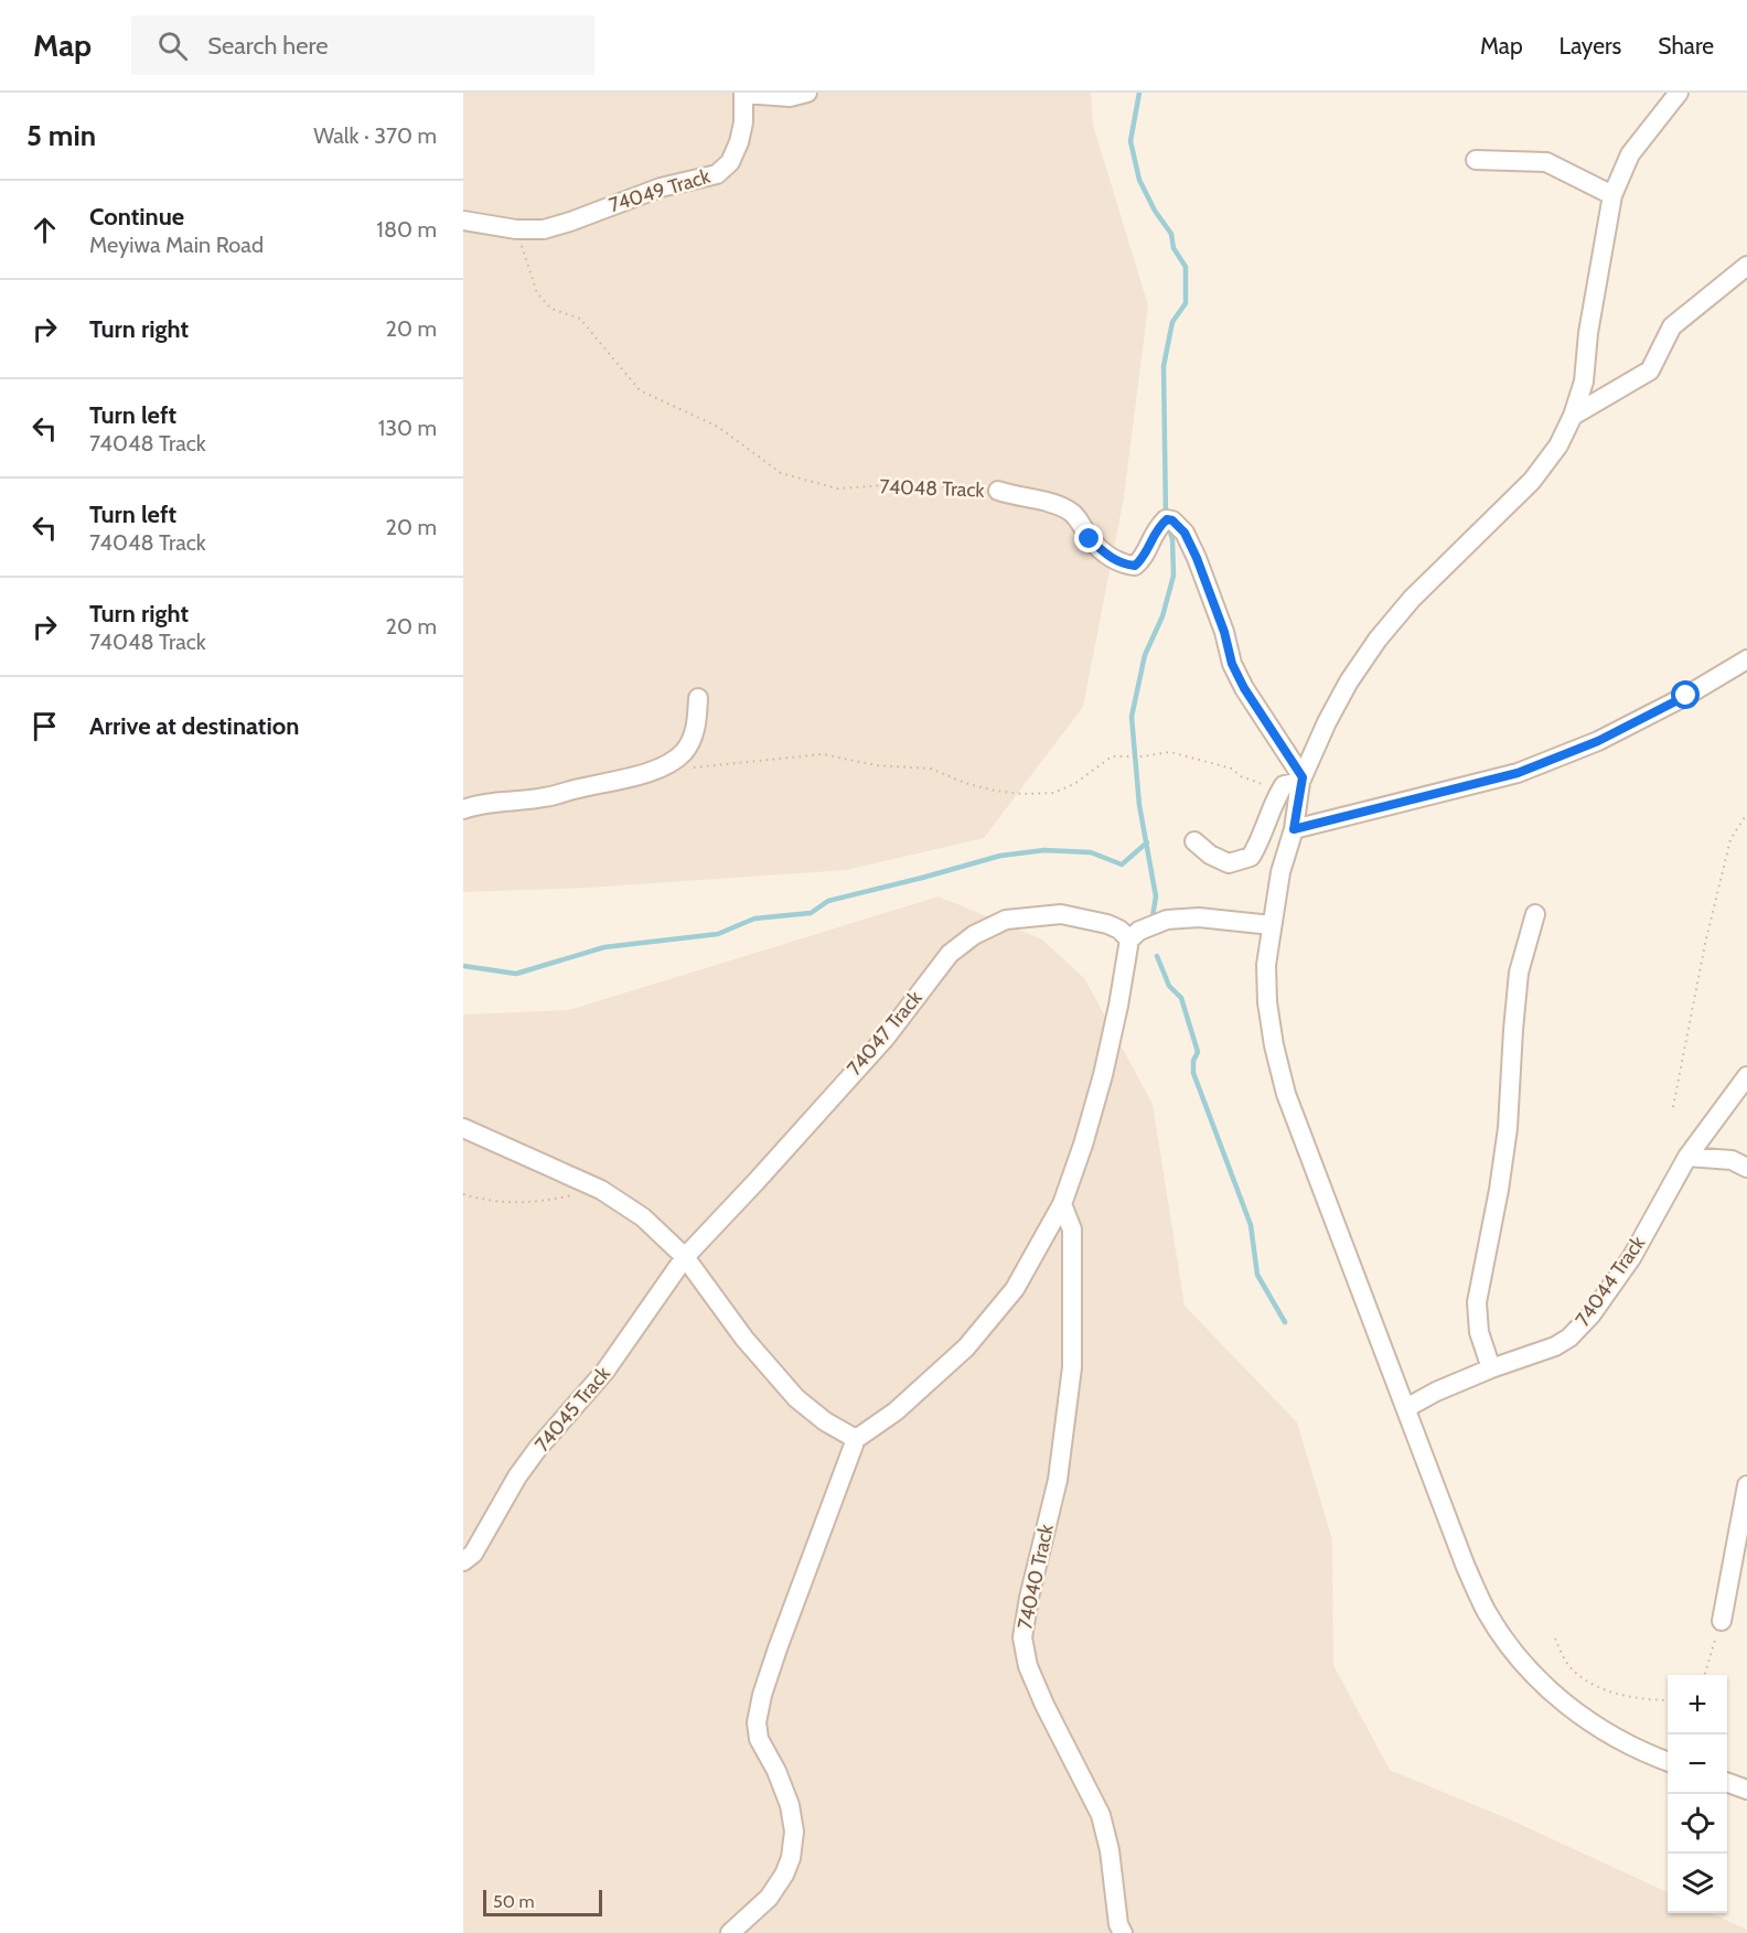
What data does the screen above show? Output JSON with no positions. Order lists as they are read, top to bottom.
{
  "streets": {
    "street": [
      "74049 Track",
      "74048 Track",
      "74047 Track",
      "74044 Track",
      "74045 Track",
      "74040 Track"
    ]
  },
  "crossings": [
    ["74049 Track", "74048 Track"],
    ["74047 Track", "74045 Track"]
  ],
  "scale_bar": "50 m",
  "page": {
    "header": "Map",
    "search": "Search here",
    "nav": ["Map", "Layers", "Share"],
    "heading": ["5 min", "Walk · 370 m"],
    "list": [
      ["Continue", "Meyiwa Main Road", "180 m"],
      ["Turn right", "20 m"],
      ["Turn left", "74048 Track", "130 m"],
      ["Turn left", "74048 Track", "20 m"],
      ["Turn right", "74048 Track", "20 m"],
      "Arrive at destination"
    ],
    "map_buttons": ["+", "−"],
    "scale": "50 m"
  }
}
